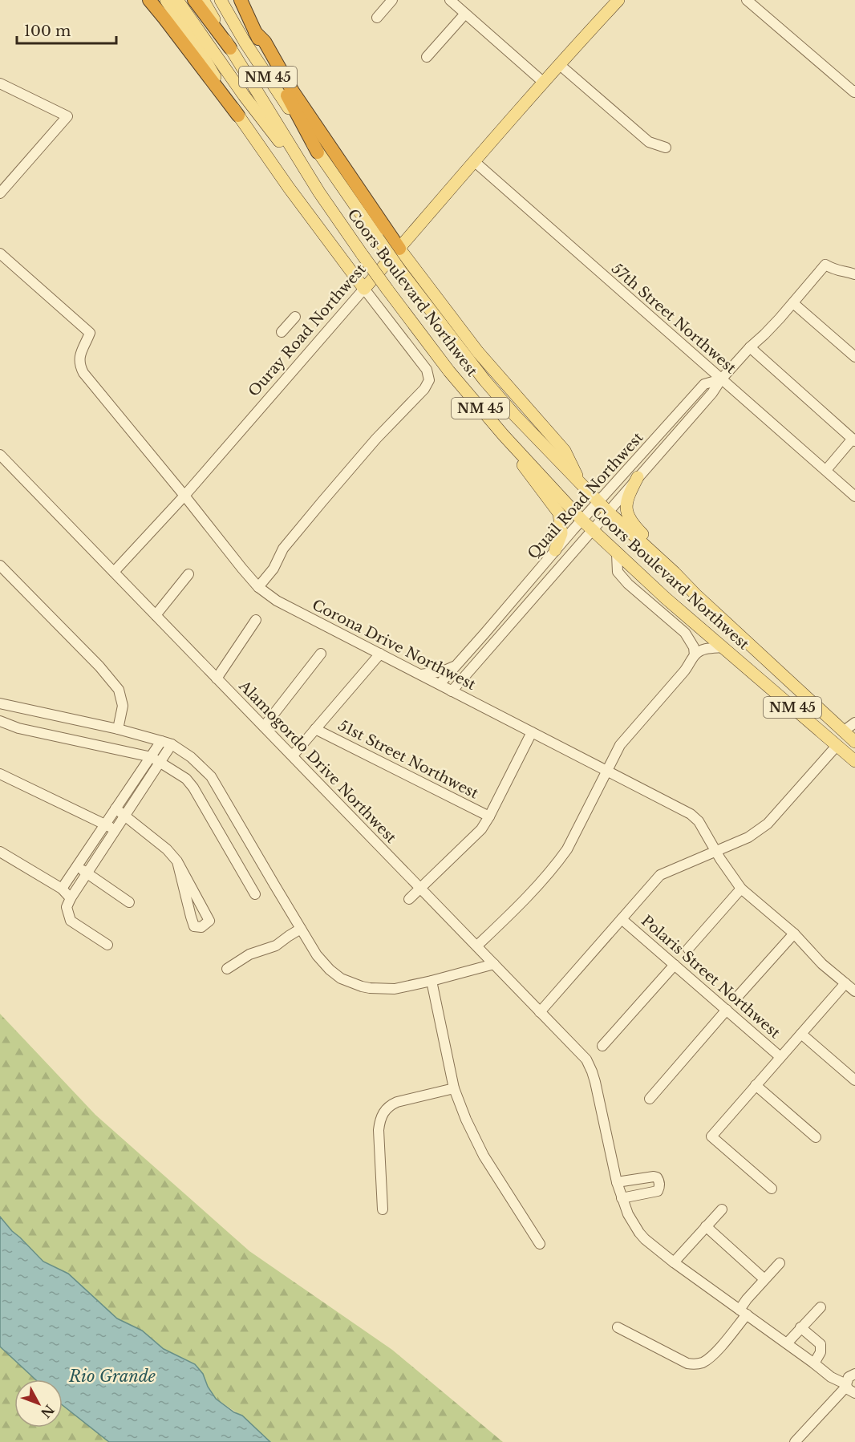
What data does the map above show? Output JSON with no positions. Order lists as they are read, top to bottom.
{
  "streets": {
    "main road": ["NM 45", "Coors Boulevard Northwest", "Ouray Road Northwest"],
    "street": [
      "57th Street Northwest",
      "Quail Road Northwest",
      "Corona Drive Northwest",
      "51st Street Northwest",
      "Alamogordo Drive Northwest",
      "Polaris Street Northwest"
    ]
  },
  "crossings": [
    ["Coors Boulevard Northwest", "Quail Road Northwest"],
    ["57th Street Northwest", "Ouray Road Northwest"],
    ["57th Street Northwest", "Quail Road Northwest"],
    ["Ouray Road Northwest", "Corona Drive Northwest"],
    ["Ouray Road Northwest", "Alamogordo Drive Northwest"],
    ["Quail Road Northwest", "Corona Drive Northwest"]
  ],
  "water": ["Rio Grande"],
  "scale_bar": "100 m",
  "north": "bottom right"
}
